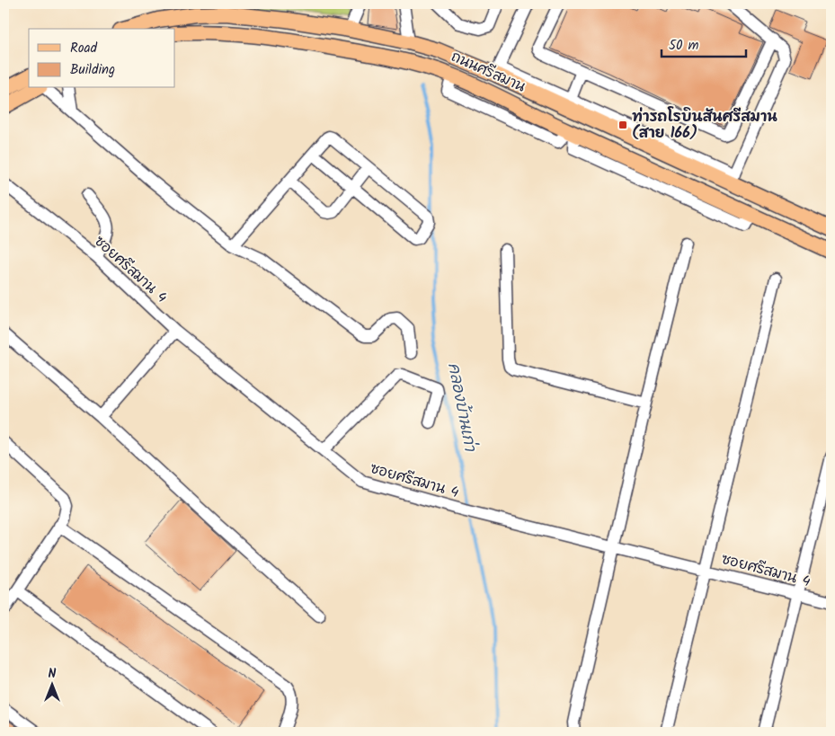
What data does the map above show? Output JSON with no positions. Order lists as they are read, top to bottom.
{
  "streets": {
    "main road": ["ถนนศรีสมาน"],
    "street": ["ซอยศรีสมาน 4"]
  },
  "water": ["คลองบ้านเก่า"],
  "places": {
    "transit": ["ท่ารถโรบินสันศรีสมาน (สาย 166)"]
  },
  "legend": ["Road", "Building"],
  "scale_bar": "50 m",
  "north": "top"
}
